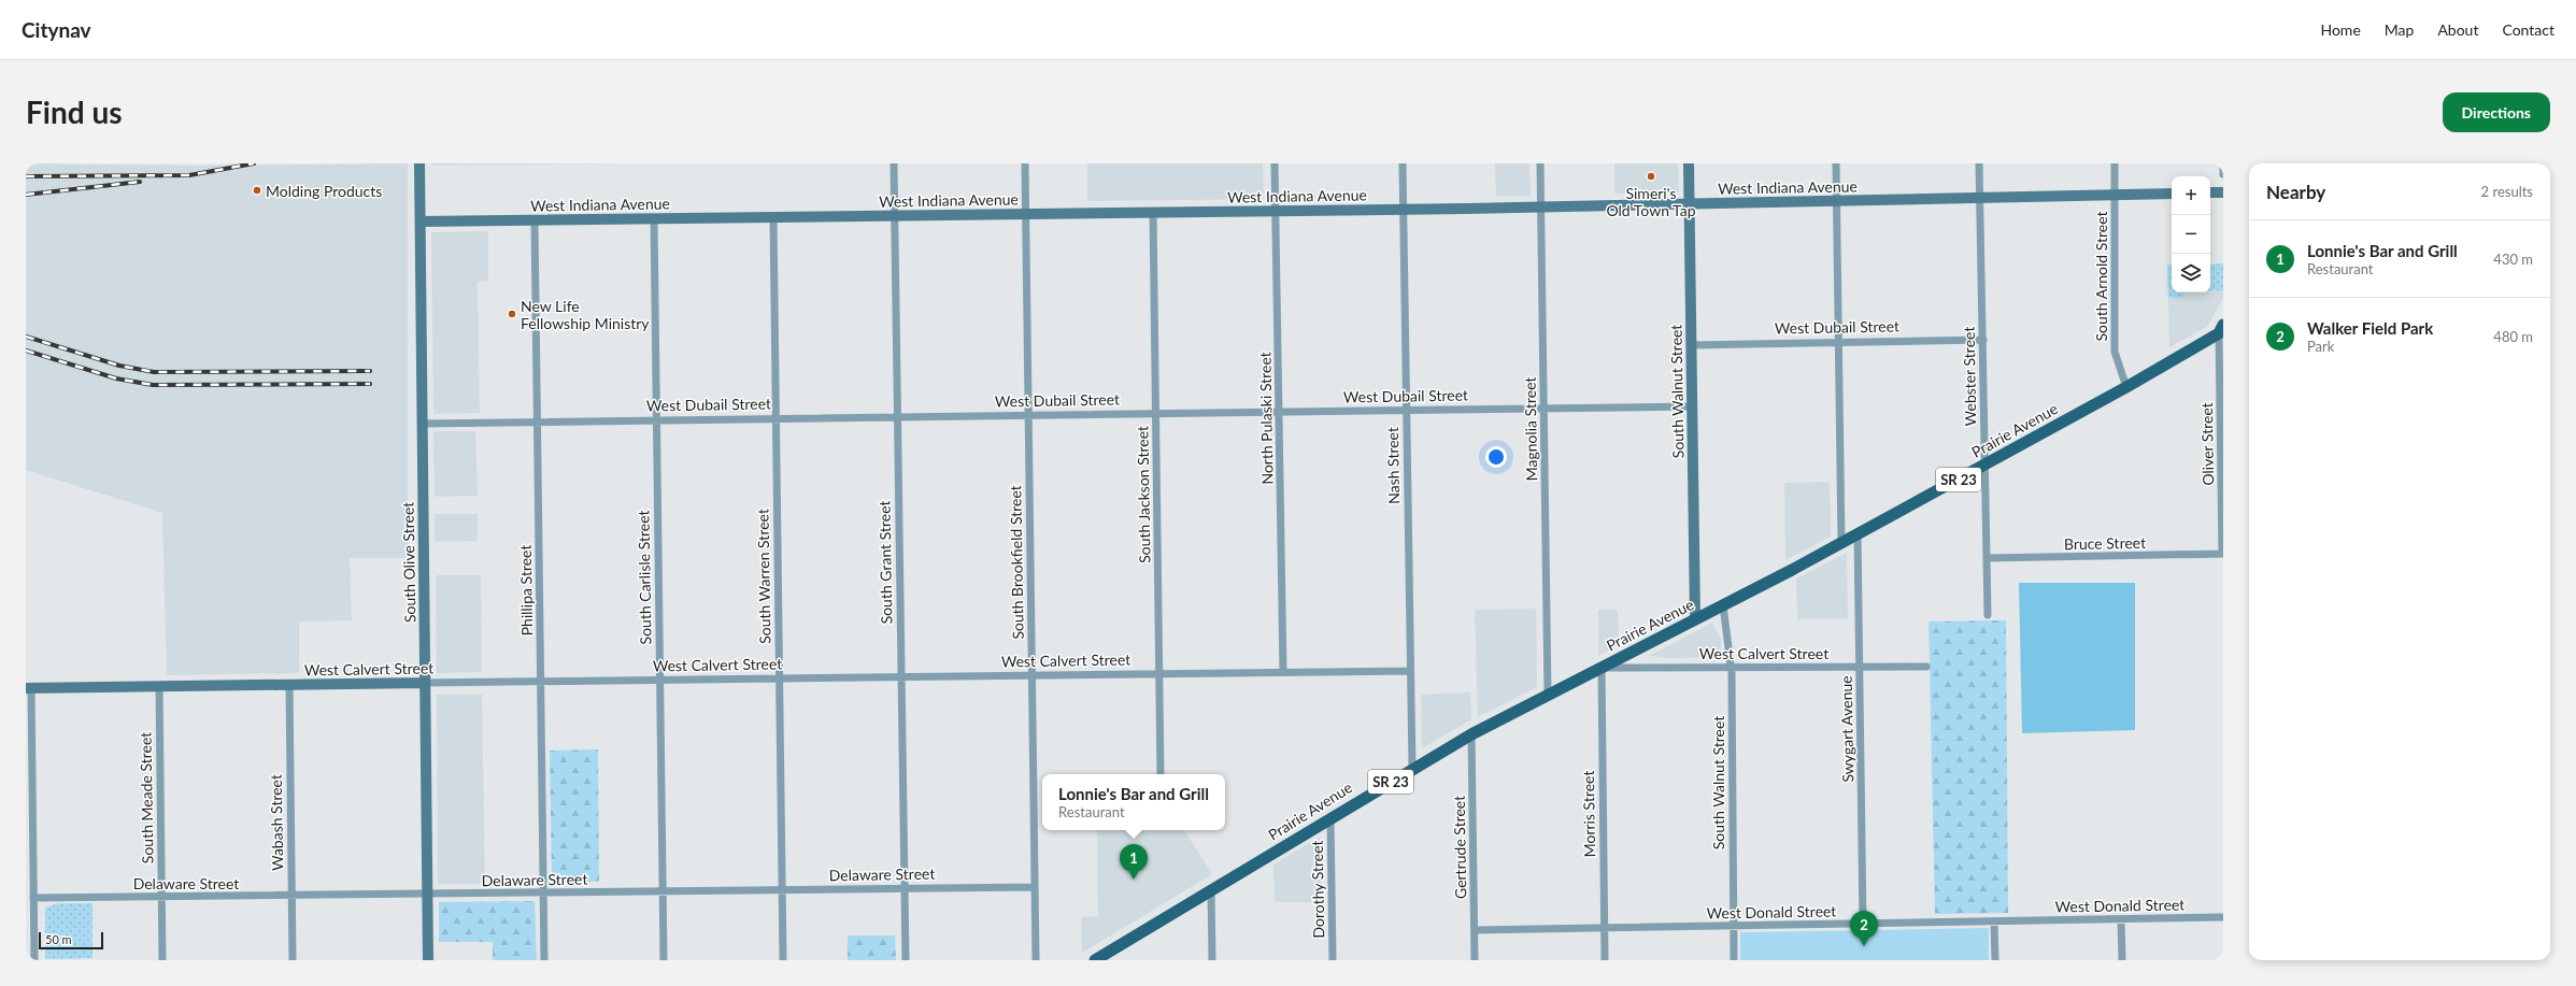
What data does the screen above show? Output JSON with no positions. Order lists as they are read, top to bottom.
{
  "streets": {
    "main road": ["Prairie Avenue", "SR 23"],
    "street": [
      "West Indiana Avenue",
      "South Arnold Street",
      "West Dubail Street",
      "Webster Street",
      "South Walnut Street",
      "North Pulaski Street",
      "Magnolia Street",
      "Oliver Street",
      "Nash Street",
      "South Jackson Street",
      "Bruce Street",
      "South Olive Street",
      "South Grant Street",
      "South Brookfield Street",
      "South Warren Street",
      "South Carlisle Street",
      "Phillipa Street",
      "West Calvert Street",
      "Swygart Avenue",
      "South Meade Street",
      "Morris Street",
      "Wabash Street",
      "Gertrude Street",
      "Delaware Street",
      "Dorothy Street",
      "West Donald Street"
    ]
  },
  "crossings": [
    ["West Indiana Avenue", "South Arnold Street"],
    ["West Indiana Avenue", "Webster Street"],
    ["West Indiana Avenue", "South Walnut Street"],
    ["West Indiana Avenue", "North Pulaski Street"],
    ["West Indiana Avenue", "Magnolia Street"],
    ["West Indiana Avenue", "Nash Street"],
    ["West Indiana Avenue", "South Jackson Street"],
    ["West Indiana Avenue", "South Olive Street"],
    ["West Indiana Avenue", "South Grant Street"],
    ["West Indiana Avenue", "South Brookfield Street"],
    ["West Indiana Avenue", "South Warren Street"],
    ["West Indiana Avenue", "South Carlisle Street"],
    ["West Indiana Avenue", "Phillipa Street"],
    ["South Arnold Street", "Prairie Avenue"],
    ["West Dubail Street", "Webster Street"],
    ["West Dubail Street", "South Walnut Street"],
    ["West Dubail Street", "North Pulaski Street"],
    ["West Dubail Street", "Magnolia Street"],
    ["West Dubail Street", "Nash Street"],
    ["West Dubail Street", "South Jackson Street"],
    ["West Dubail Street", "South Olive Street"],
    ["West Dubail Street", "South Grant Street"],
    ["West Dubail Street", "South Brookfield Street"],
    ["West Dubail Street", "South Warren Street"],
    ["West Dubail Street", "South Carlisle Street"],
    ["West Dubail Street", "Phillipa Street"],
    ["Webster Street", "Prairie Avenue"],
    ["Webster Street", "Bruce Street"],
    ["South Walnut Street", "Prairie Avenue"],
    ["South Walnut Street", "West Calvert Street"],
    ["South Walnut Street", "West Donald Street"],
    ["North Pulaski Street", "West Calvert Street"],
    ["Magnolia Street", "Prairie Avenue"],
    ["Prairie Avenue", "Oliver Street"],
    ["Prairie Avenue", "Nash Street"],
    ["Prairie Avenue", "West Calvert Street"],
    ["Prairie Avenue", "Swygart Avenue"],
    ["Prairie Avenue", "Morris Street"],
    ["Prairie Avenue", "Gertrude Street"],
    ["Prairie Avenue", "Dorothy Street"],
    ["Oliver Street", "Bruce Street"],
    ["Nash Street", "West Calvert Street"],
    ["South Jackson Street", "West Calvert Street"],
    ["South Olive Street", "West Calvert Street"],
    ["South Olive Street", "Delaware Street"],
    ["South Grant Street", "West Calvert Street"],
    ["South Grant Street", "Delaware Street"],
    ["South Brookfield Street", "West Calvert Street"],
    ["South Brookfield Street", "Delaware Street"],
    ["South Warren Street", "West Calvert Street"],
    ["South Warren Street", "Delaware Street"],
    ["South Carlisle Street", "West Calvert Street"],
    ["South Carlisle Street", "Delaware Street"],
    ["Phillipa Street", "West Calvert Street"],
    ["Phillipa Street", "Delaware Street"],
    ["West Calvert Street", "Swygart Avenue"],
    ["West Calvert Street", "South Meade Street"],
    ["West Calvert Street", "Morris Street"],
    ["West Calvert Street", "Wabash Street"],
    ["Swygart Avenue", "West Donald Street"],
    ["South Meade Street", "Delaware Street"],
    ["Morris Street", "West Donald Street"],
    ["Wabash Street", "Delaware Street"],
    ["Gertrude Street", "West Donald Street"]
  ],
  "places": ["Simeri's Old Town Tap", "Molding Products", "New Life Fellowship Ministry"],
  "scale_bar": "50 m",
  "page": {
    "header": "Citynav",
    "nav": [
      "Home",
      "Map",
      "About",
      "Contact"
    ],
    "buttons": "Directions",
    "title": "Find us",
    "heading": ["Nearby", "2 results"],
    "map_buttons": ["+", "−"],
    "list": [
      {
        "mark": "1",
        "name": "Lonnie's Bar and Grill",
        "note": "Restaurant",
        "value": "430 m"
      },
      {
        "mark": "2",
        "name": "Walker Field Park",
        "note": "Park",
        "value": "480 m"
      }
    ],
    "popup": ["Lonnie's Bar and Grill", "Restaurant"],
    "pins": ["1", "2"],
    "scale": "50 m"
  }
}
